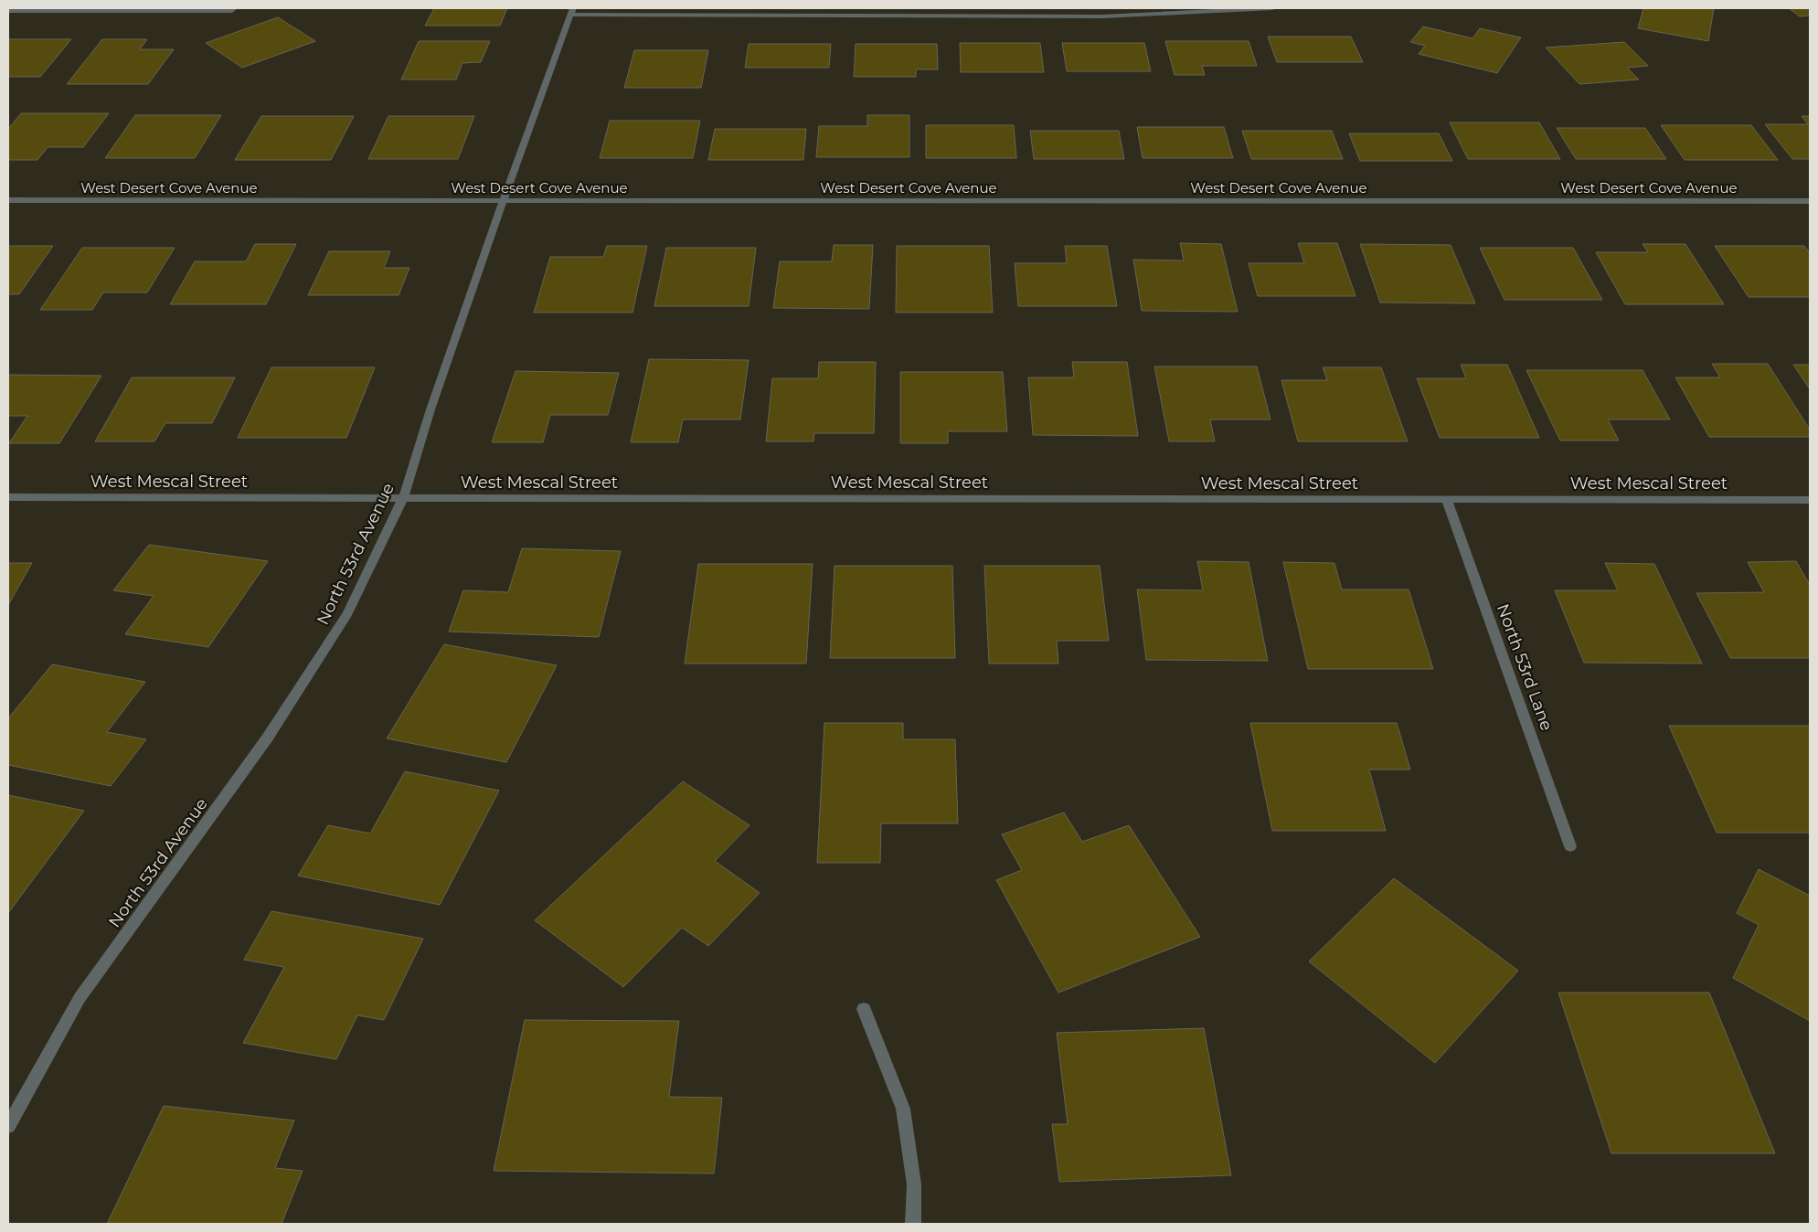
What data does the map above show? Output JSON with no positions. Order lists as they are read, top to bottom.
{
  "streets": {
    "street": [
      "West Desert Cove Avenue",
      "West Mescal Street",
      "North 53rd Avenue",
      "North 53rd Lane"
    ]
  },
  "crossings": [
    ["West Desert Cove Avenue", "North 53rd Avenue"],
    ["West Mescal Street", "North 53rd Avenue"],
    ["West Mescal Street", "North 53rd Lane"]
  ]
}
